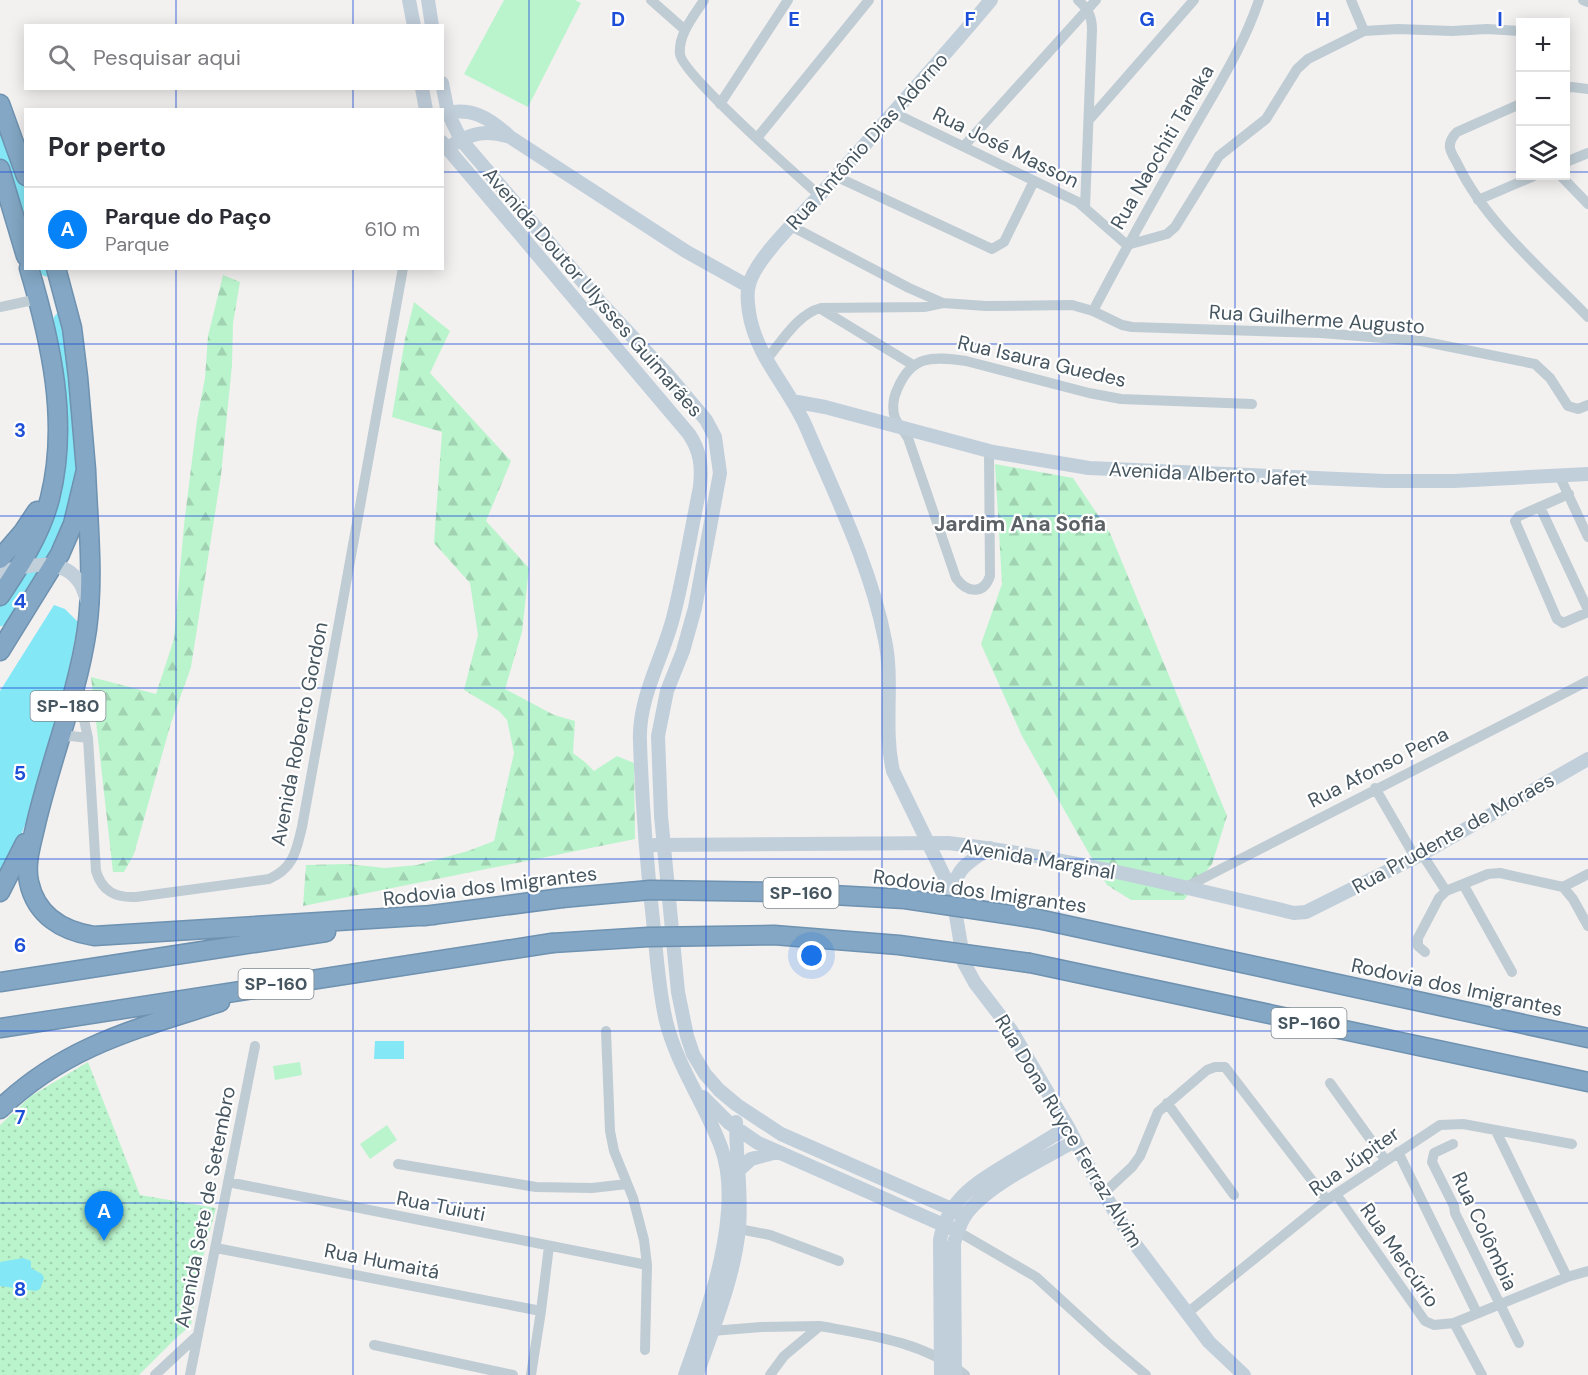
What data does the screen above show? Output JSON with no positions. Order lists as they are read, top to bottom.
{
  "streets": {
    "highway": ["SP-180", "Rodovia dos Imigrantes", "SP-160"],
    "main road": [
      "Rua Antônio Dias Adorno",
      "Avenida Doutor Ulysses Guimarães",
      "Avenida Alberto Jafet",
      "Rua Prudente de Moraes",
      "Avenida Marginal",
      "Rua Dona Ruyce Ferraz Alvim"
    ],
    "street": [
      "Rua José Masson",
      "Rua Naochiti Tanaka",
      "Rua Guilherme Augusto",
      "Rua Isaura Guedes",
      "Avenida Roberto Gordon",
      "Rua Afonso Pena",
      "Rua Júpiter",
      "Rua Tuiuti",
      "Avenida Sete de Setembro",
      "Rua Colômbia",
      "Rua Mercúrio",
      "Rua Humaitá"
    ]
  },
  "crossings": [
    ["Rua Antônio Dias Adorno", "Rua José Masson"],
    ["Rua Antônio Dias Adorno", "Rua Dona Ruyce Ferraz Alvim"],
    ["Rua José Masson", "Rua Naochiti Tanaka"],
    ["Rua Naochiti Tanaka", "Rua Guilherme Augusto"],
    ["Avenida Doutor Ulysses Guimarães", "Avenida Marginal"],
    ["Avenida Alberto Jafet", "Rua Dona Ruyce Ferraz Alvim"],
    ["SP-180", "Avenida Roberto Gordon"],
    ["Rua Afonso Pena", "Avenida Marginal"],
    ["Rua Prudente de Moraes", "Avenida Marginal"],
    ["Avenida Marginal", "Rua Dona Ruyce Ferraz Alvim"],
    ["Rua Dona Ruyce Ferraz Alvim", "Rua Júpiter"],
    ["Rua Júpiter", "Rua Mercúrio"],
    ["Rua Tuiuti", "Avenida Sete de Setembro"],
    ["Avenida Sete de Setembro", "Rua Humaitá"]
  ],
  "districts": ["Jardim Ana Sofia"],
  "page": {
    "map_buttons": ["+", "−"],
    "search": "Pesquisar aqui",
    "heading": "Por perto",
    "list": [
      {
        "mark": "A",
        "name": "Parque do Paço",
        "note": "Parque",
        "value": "610 m"
      }
    ],
    "pins": "A"
  },
  "grid": {
    "columns": [
      "D",
      "E",
      "F",
      "G",
      "H",
      "I"
    ],
    "rows": [
      "3",
      "4",
      "5",
      "6",
      "7",
      "8"
    ]
  }
}
